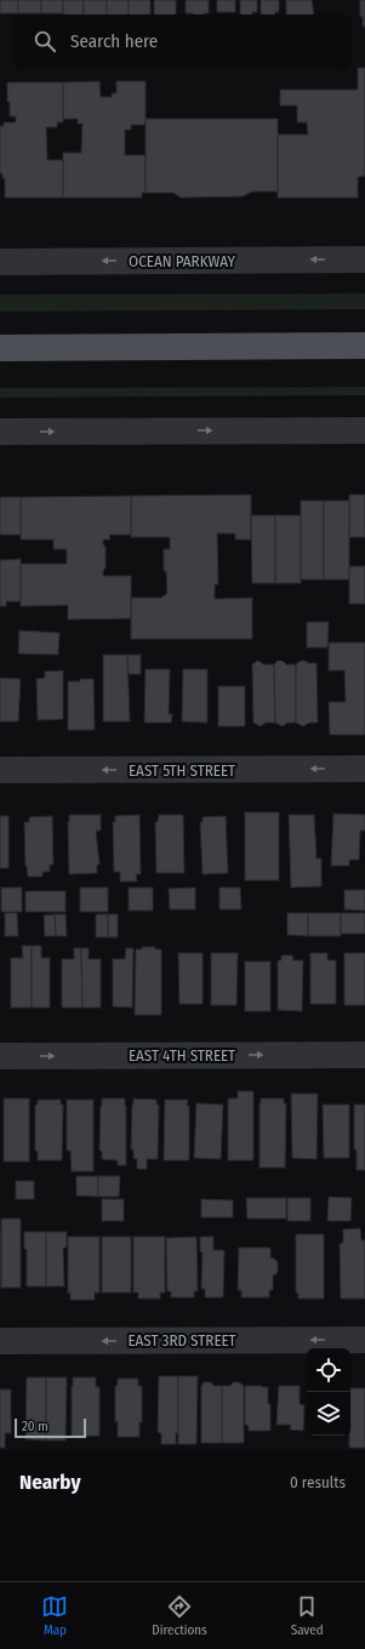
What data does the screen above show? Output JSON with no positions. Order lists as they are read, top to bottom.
{
  "streets": {
    "street": [
      "OCEAN PARKWAY",
      "EAST 5TH STREET",
      "EAST 4TH STREET",
      "EAST 3RD STREET"
    ]
  },
  "one_way": ["EAST 5TH STREET", "EAST 4TH STREET", "EAST 3RD STREET"],
  "scale_bar": "20 m",
  "page": {
    "search": "Search here",
    "scale": "20 m",
    "heading": ["Nearby", "0 results"],
    "nav": ["Map", "Directions", "Saved"]
  }
}
